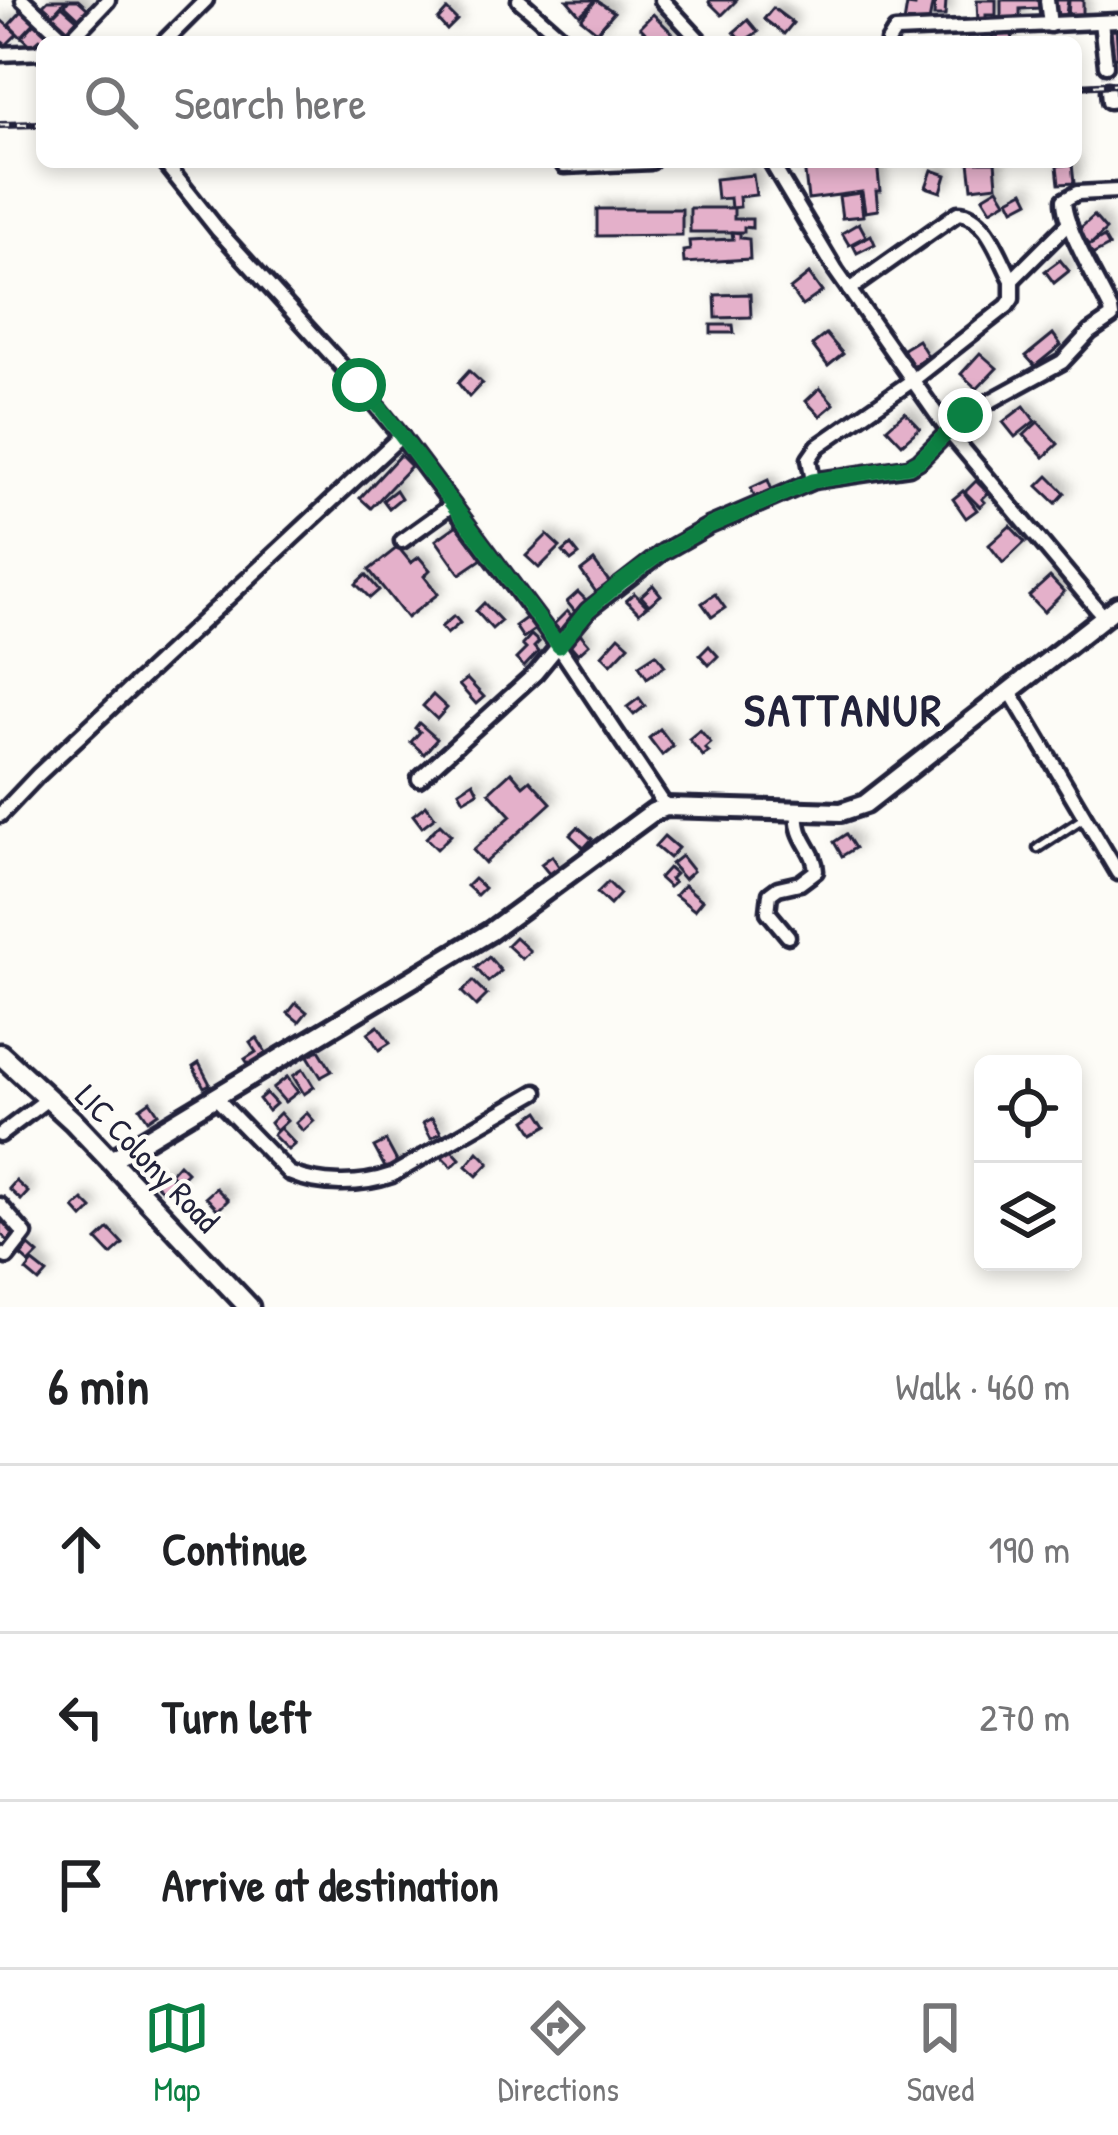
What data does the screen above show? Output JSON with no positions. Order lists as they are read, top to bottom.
{
  "streets": {
    "main road": ["LIC Colony Road"]
  },
  "districts": ["SATTANUR"],
  "page": {
    "search": "Search here",
    "heading": ["6 min", "Walk · 460 m"],
    "list": [
      ["Continue", "190 m"],
      ["Turn left", "270 m"],
      "Arrive at destination"
    ],
    "nav": ["Map", "Directions", "Saved"]
  }
}
